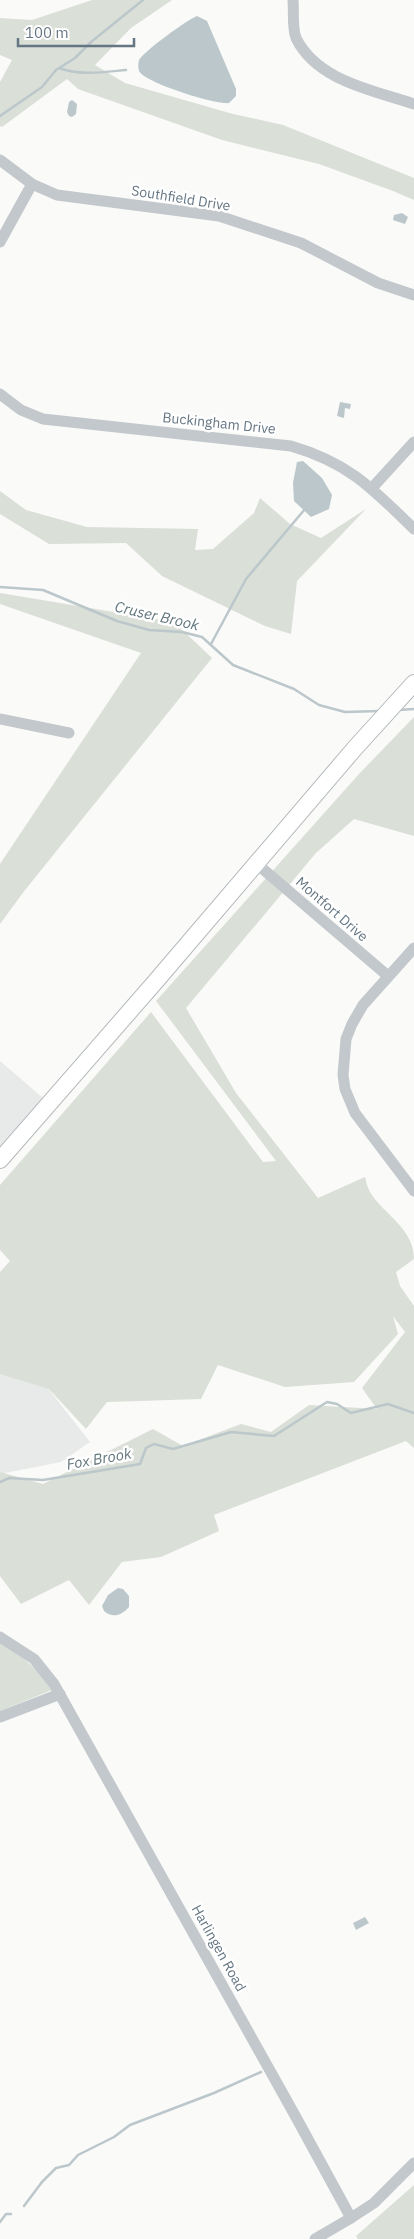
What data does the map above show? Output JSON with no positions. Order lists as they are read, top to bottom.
{
  "streets": {
    "street": [
      "Southfield Drive",
      "Buckingham Drive",
      "Montfort Drive",
      "Harlingen Road"
    ]
  },
  "water": ["Cruser Brook", "Fox Brook"],
  "scale_bar": "100 m"
}
